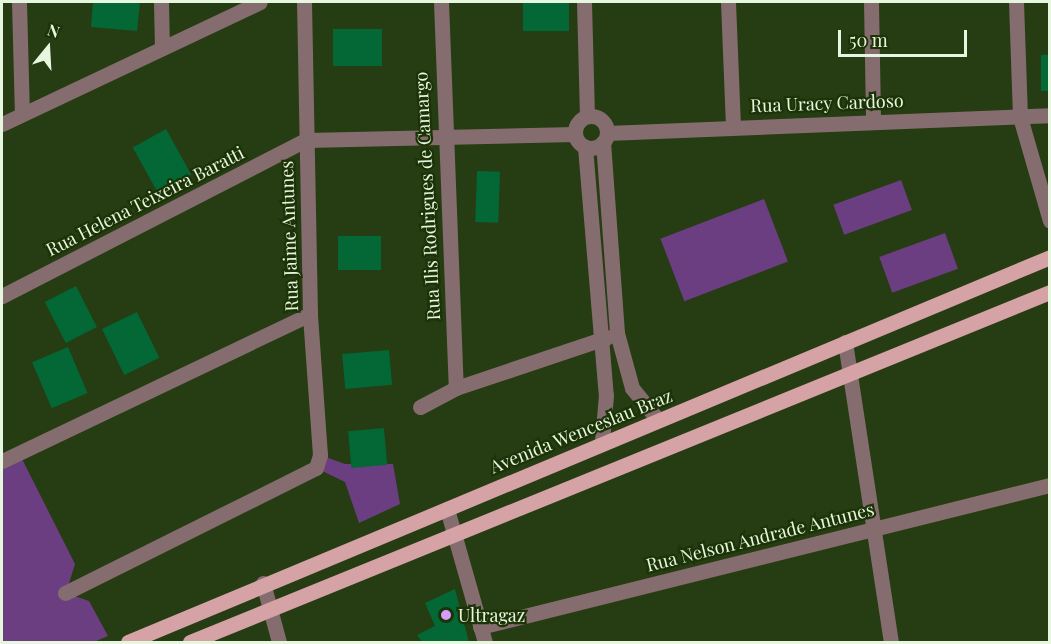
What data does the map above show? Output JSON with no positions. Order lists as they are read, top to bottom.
{
  "streets": {
    "main road": ["Avenida Wenceslau Braz"],
    "street": [
      "Rua Uracy Cardoso",
      "Rua Ilis Rodrigues de Camargo",
      "Rua Helena Teixeira Baratti",
      "Rua Jaime Antunes",
      "Rua Nelson Andrade Antunes"
    ]
  },
  "crossings": [
    ["Rua Helena Teixeira Baratti", "Rua Jaime Antunes"]
  ],
  "places": ["Ultragaz"],
  "scale_bar": "50 m",
  "north": "top"
}
